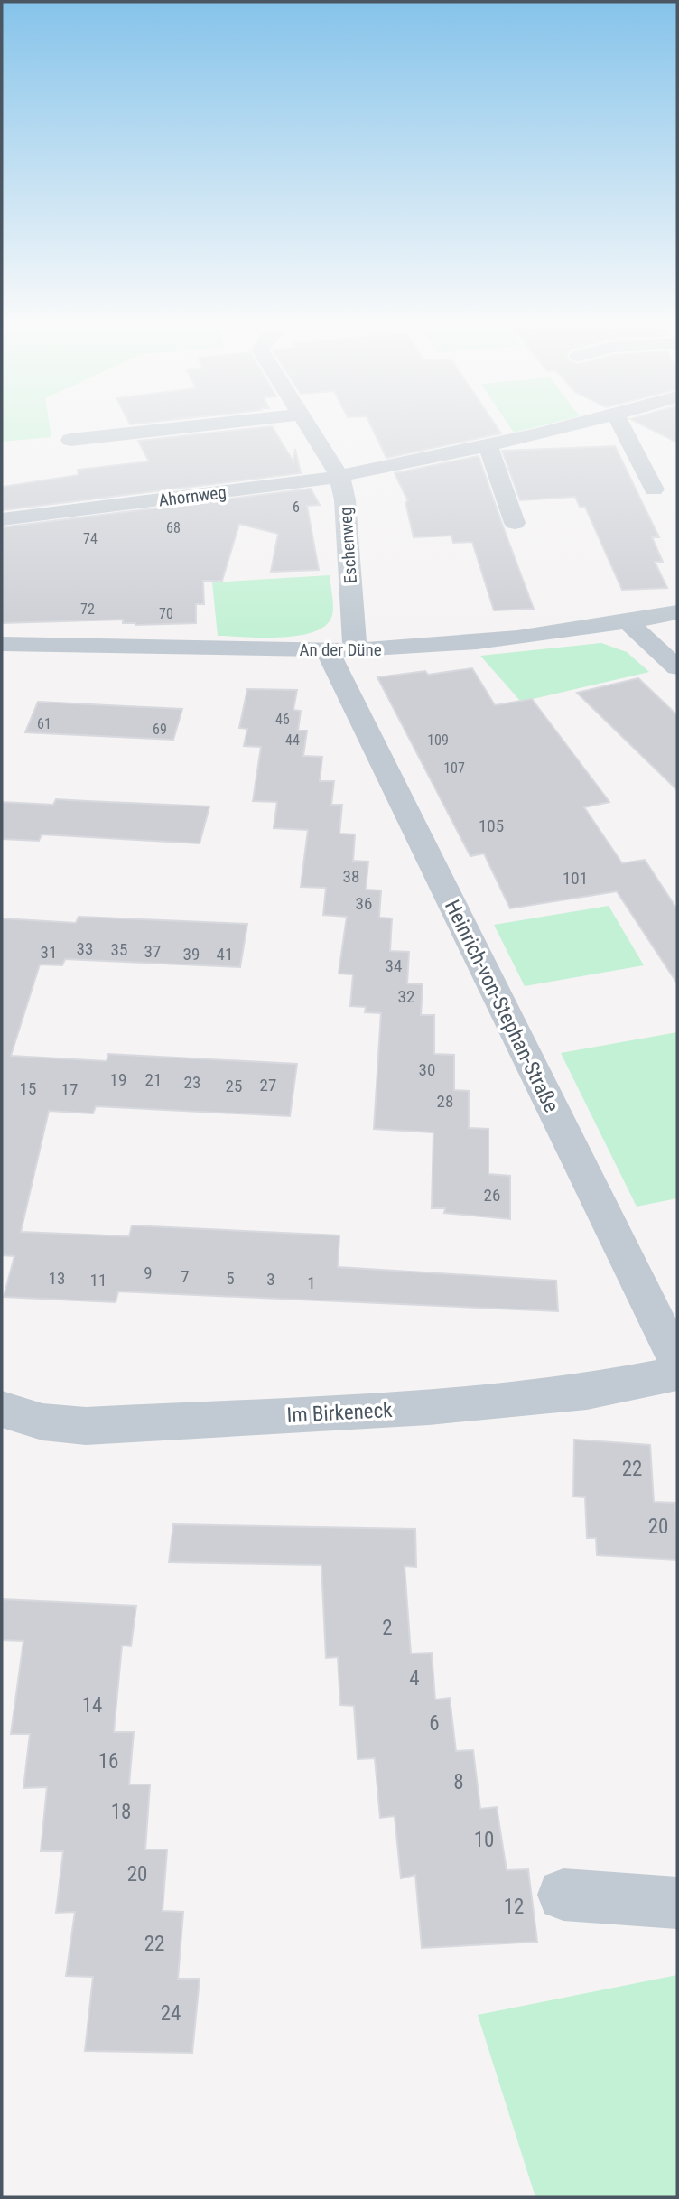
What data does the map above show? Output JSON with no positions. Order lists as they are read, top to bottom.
{
  "streets": {
    "street": [
      "Ahornweg",
      "Eschenweg",
      "An der Düne",
      "Heinrich-von-Stephan-Straße",
      "Im Birkeneck"
    ]
  },
  "crossings": [
    ["Ahornweg", "Eschenweg"],
    ["Eschenweg", "An der Düne"],
    ["Eschenweg", "Heinrich-von-Stephan-Straße"],
    ["An der Düne", "Heinrich-von-Stephan-Straße"]
  ],
  "house_numbers": [
    "6",
    "68",
    "74",
    "72",
    "70",
    "46",
    "61",
    "69",
    "44",
    "109",
    "107",
    "105",
    "38",
    "101",
    "36",
    "33",
    "35",
    "37",
    "31",
    "39",
    "41",
    "34",
    "32",
    "30",
    "19",
    "21",
    "23",
    "27",
    "25",
    "15",
    "17",
    "28",
    "26",
    "9",
    "7",
    "13",
    "5",
    "3",
    "11",
    "1",
    "22",
    "20",
    "2",
    "4",
    "14",
    "6",
    "16",
    "8",
    "18",
    "10",
    "20",
    "12",
    "22",
    "24"
  ]
}
